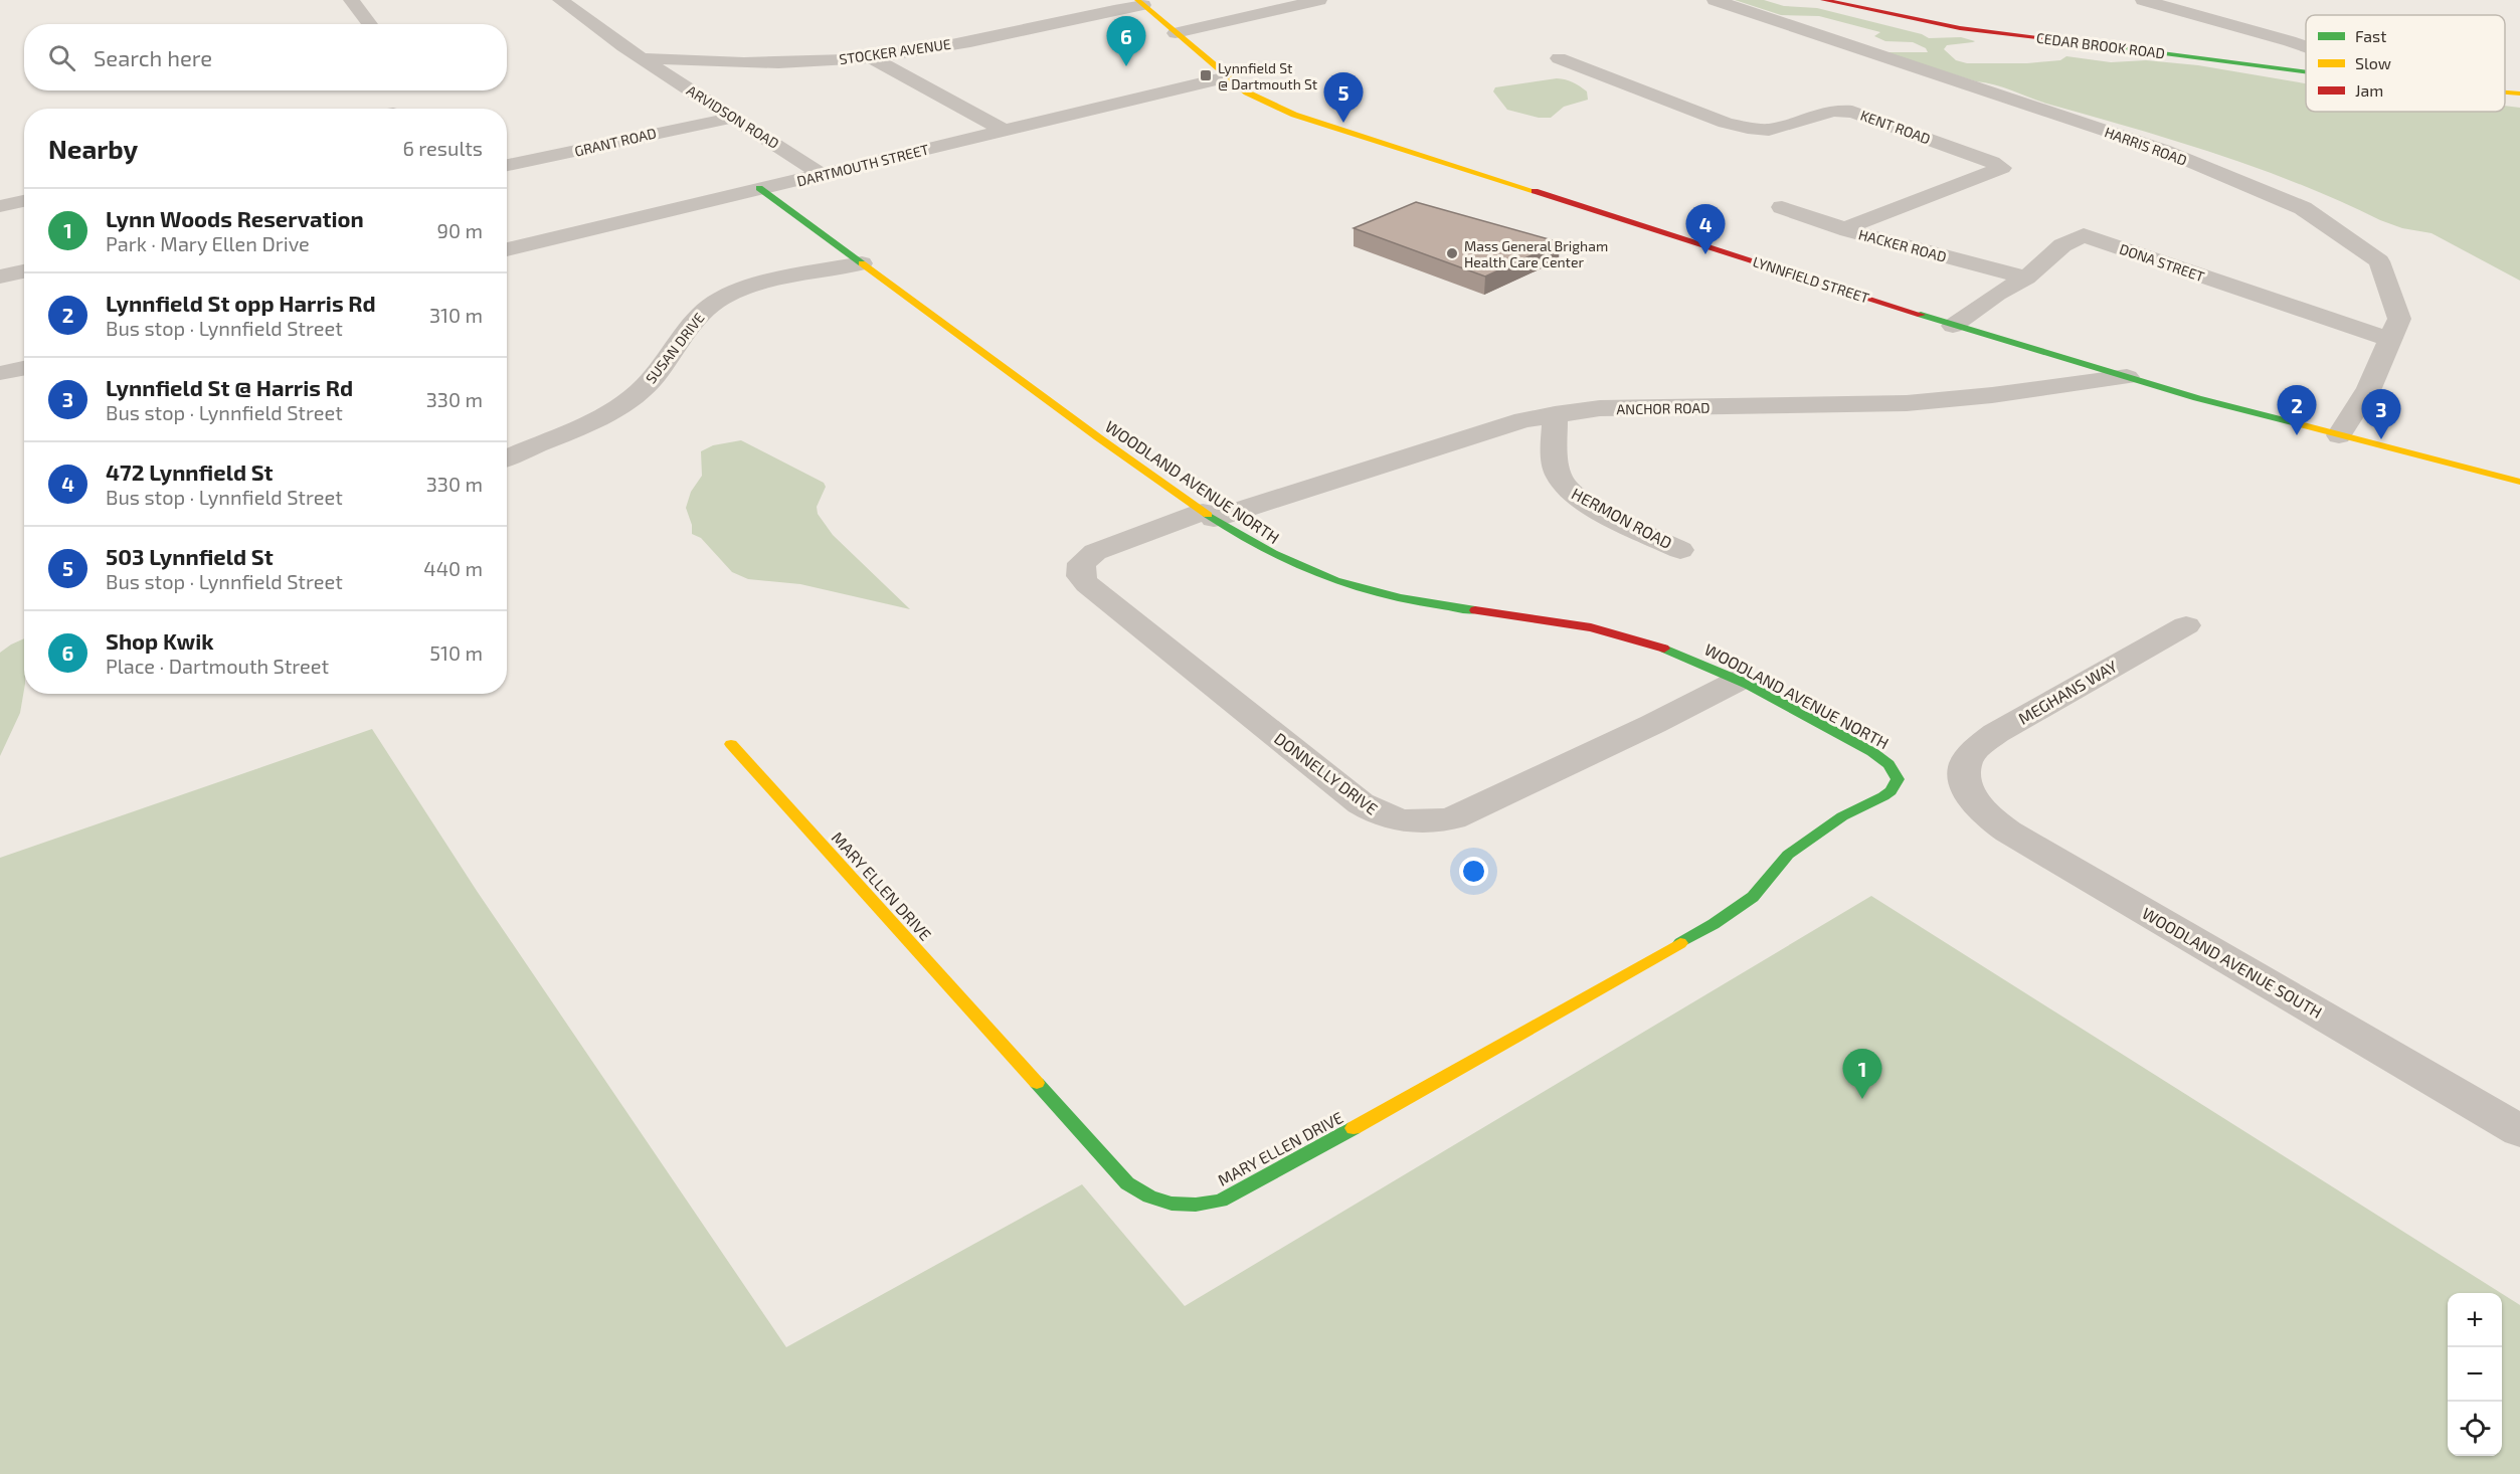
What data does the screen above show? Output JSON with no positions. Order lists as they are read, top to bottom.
{
  "streets": {
    "street": [
      "CEDAR BROOK ROAD",
      "STOCKER AVENUE",
      "ARVIDSON ROAD",
      "KENT ROAD",
      "GRANT ROAD",
      "HARRIS ROAD",
      "DARTMOUTH STREET",
      "HACKER ROAD",
      "DONA STREET",
      "LYNNFIELD STREET",
      "SUSAN DRIVE",
      "ANCHOR ROAD",
      "WOODLAND AVENUE NORTH",
      "HERMON ROAD",
      "MEGHANS WAY",
      "DONNELLY DRIVE",
      "MARY ELLEN DRIVE",
      "WOODLAND AVENUE SOUTH"
    ]
  },
  "crossings": [
    ["STOCKER AVENUE", "ARVIDSON ROAD"],
    ["STOCKER AVENUE", "LYNNFIELD STREET"],
    ["ARVIDSON ROAD", "GRANT ROAD"],
    ["ARVIDSON ROAD", "DARTMOUTH STREET"],
    ["KENT ROAD", "HACKER ROAD"],
    ["HARRIS ROAD", "DONA STREET"],
    ["HARRIS ROAD", "LYNNFIELD STREET"],
    ["DARTMOUTH STREET", "LYNNFIELD STREET"],
    ["DARTMOUTH STREET", "WOODLAND AVENUE NORTH"],
    ["HACKER ROAD", "DONA STREET"],
    ["DONA STREET", "LYNNFIELD STREET"],
    ["LYNNFIELD STREET", "ANCHOR ROAD"],
    ["SUSAN DRIVE", "WOODLAND AVENUE NORTH"],
    ["ANCHOR ROAD", "WOODLAND AVENUE NORTH"],
    ["ANCHOR ROAD", "HERMON ROAD"],
    ["ANCHOR ROAD", "DONNELLY DRIVE"],
    ["WOODLAND AVENUE NORTH", "DONNELLY DRIVE"],
    ["WOODLAND AVENUE NORTH", "MARY ELLEN DRIVE"],
    ["MEGHANS WAY", "WOODLAND AVENUE SOUTH"]
  ],
  "places": {
    "transit": ["Lynnfield St @ Dartmouth St"],
    "other": ["Mass General Brigham Health Care Center"]
  },
  "legend": ["Fast", "Slow", "Jam"],
  "page": {
    "pins": [
      "6",
      "5",
      "4",
      "2",
      "3",
      "1"
    ],
    "search": "Search here",
    "heading": ["Nearby", "6 results"],
    "list": [
      {
        "mark": "1",
        "name": "Lynn Woods Reservation",
        "note": "Park · Mary Ellen Drive",
        "value": "90 m"
      },
      {
        "mark": "2",
        "name": "Lynnfield St opp Harris Rd",
        "note": "Bus stop · Lynnfield Street",
        "value": "310 m"
      },
      {
        "mark": "3",
        "name": "Lynnfield St @ Harris Rd",
        "note": "Bus stop · Lynnfield Street",
        "value": "330 m"
      },
      {
        "mark": "4",
        "name": "472 Lynnfield St",
        "note": "Bus stop · Lynnfield Street",
        "value": "330 m"
      },
      {
        "mark": "5",
        "name": "503 Lynnfield St",
        "note": "Bus stop · Lynnfield Street",
        "value": "440 m"
      },
      {
        "mark": "6",
        "name": "Shop Kwik",
        "note": "Place · Dartmouth Street",
        "value": "510 m"
      }
    ],
    "map_buttons": ["+", "−"]
  }
}
